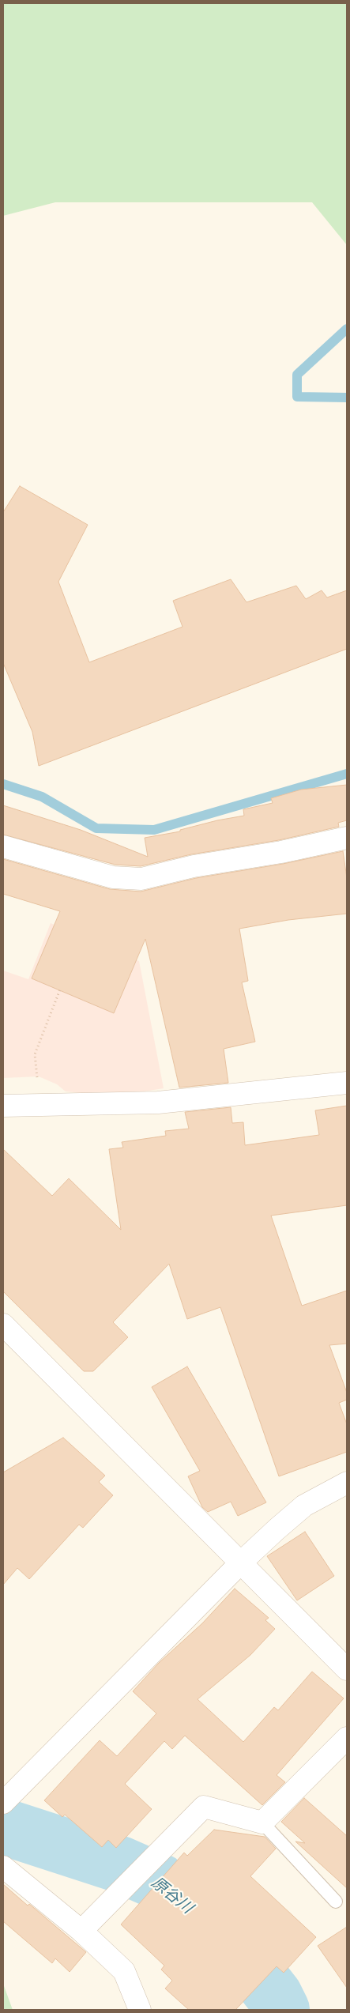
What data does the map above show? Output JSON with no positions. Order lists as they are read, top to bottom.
{
  "water": ["原谷川"]
}
